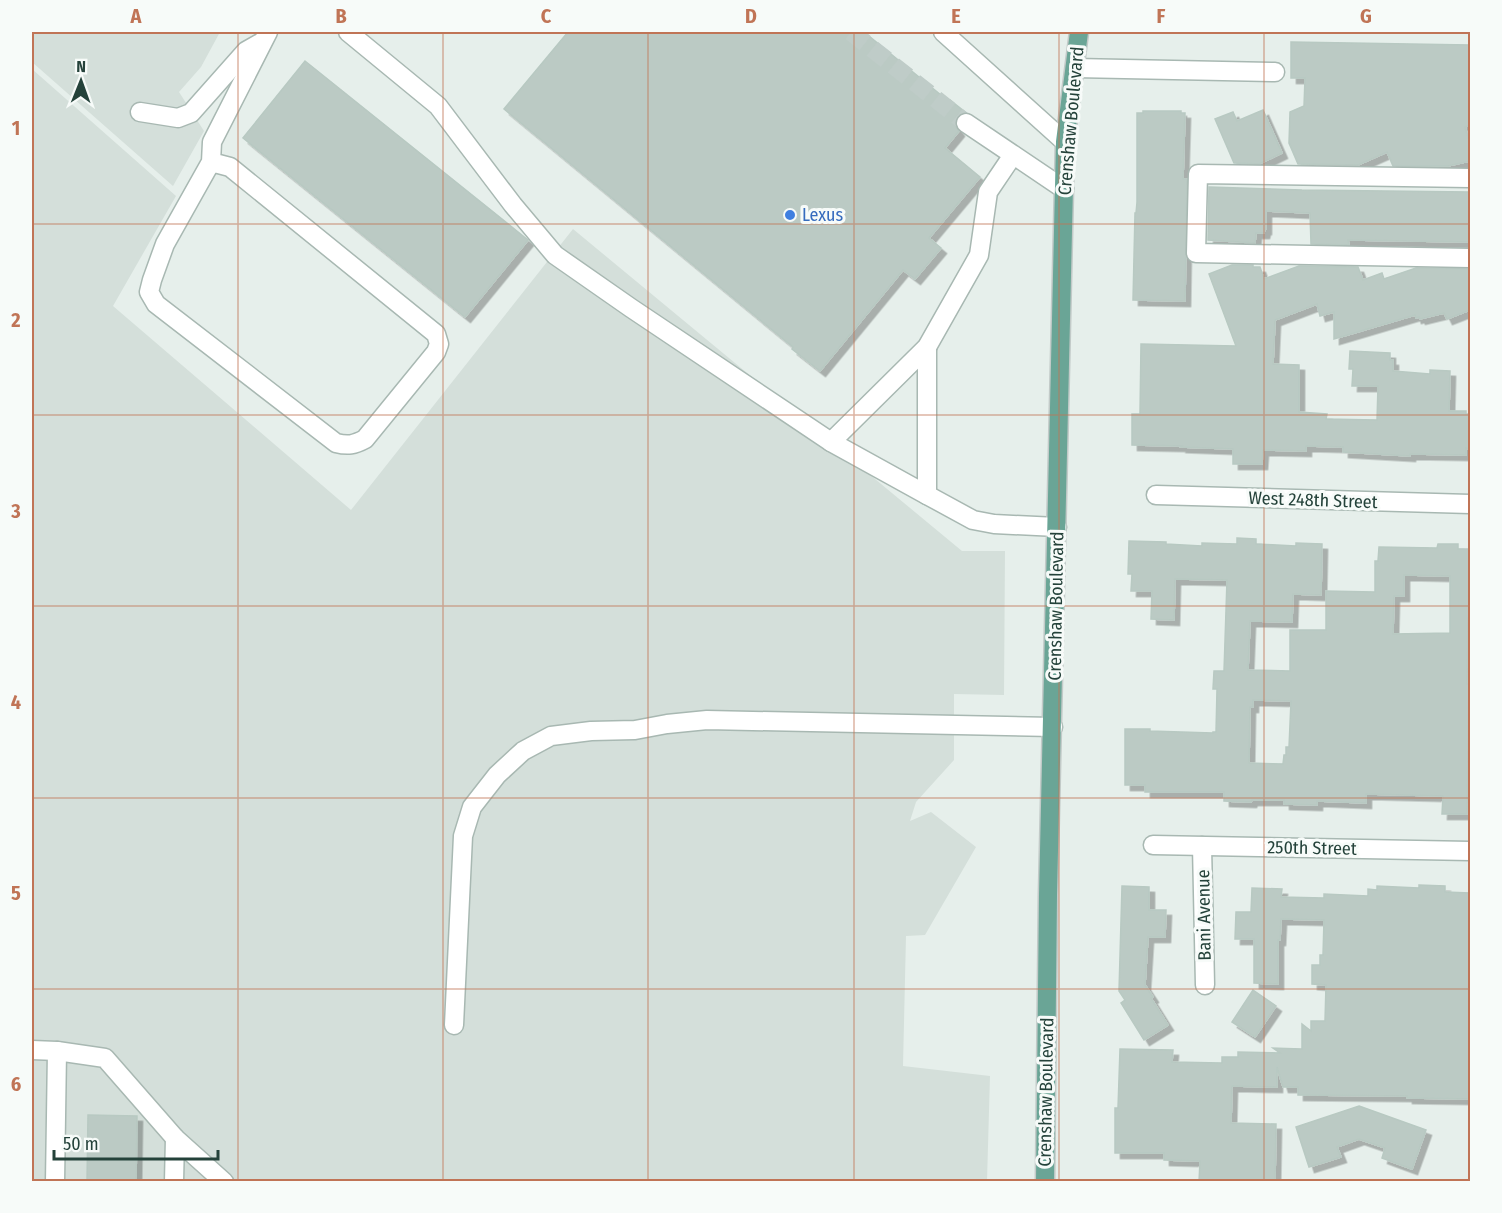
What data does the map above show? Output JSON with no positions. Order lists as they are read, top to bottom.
{
  "streets": {
    "main road": ["Crenshaw Boulevard"],
    "street": ["West 248th Street", "250th Street", "Bani Avenue"]
  },
  "crossings": [
    ["250th Street", "Bani Avenue"]
  ],
  "places": ["Lexus"],
  "scale_bar": "50 m",
  "north": "top",
  "grid": {
    "columns": [
      "A",
      "B",
      "C",
      "D",
      "E",
      "F",
      "G"
    ],
    "rows": [
      "1",
      "2",
      "3",
      "4",
      "5",
      "6"
    ]
  }
}
